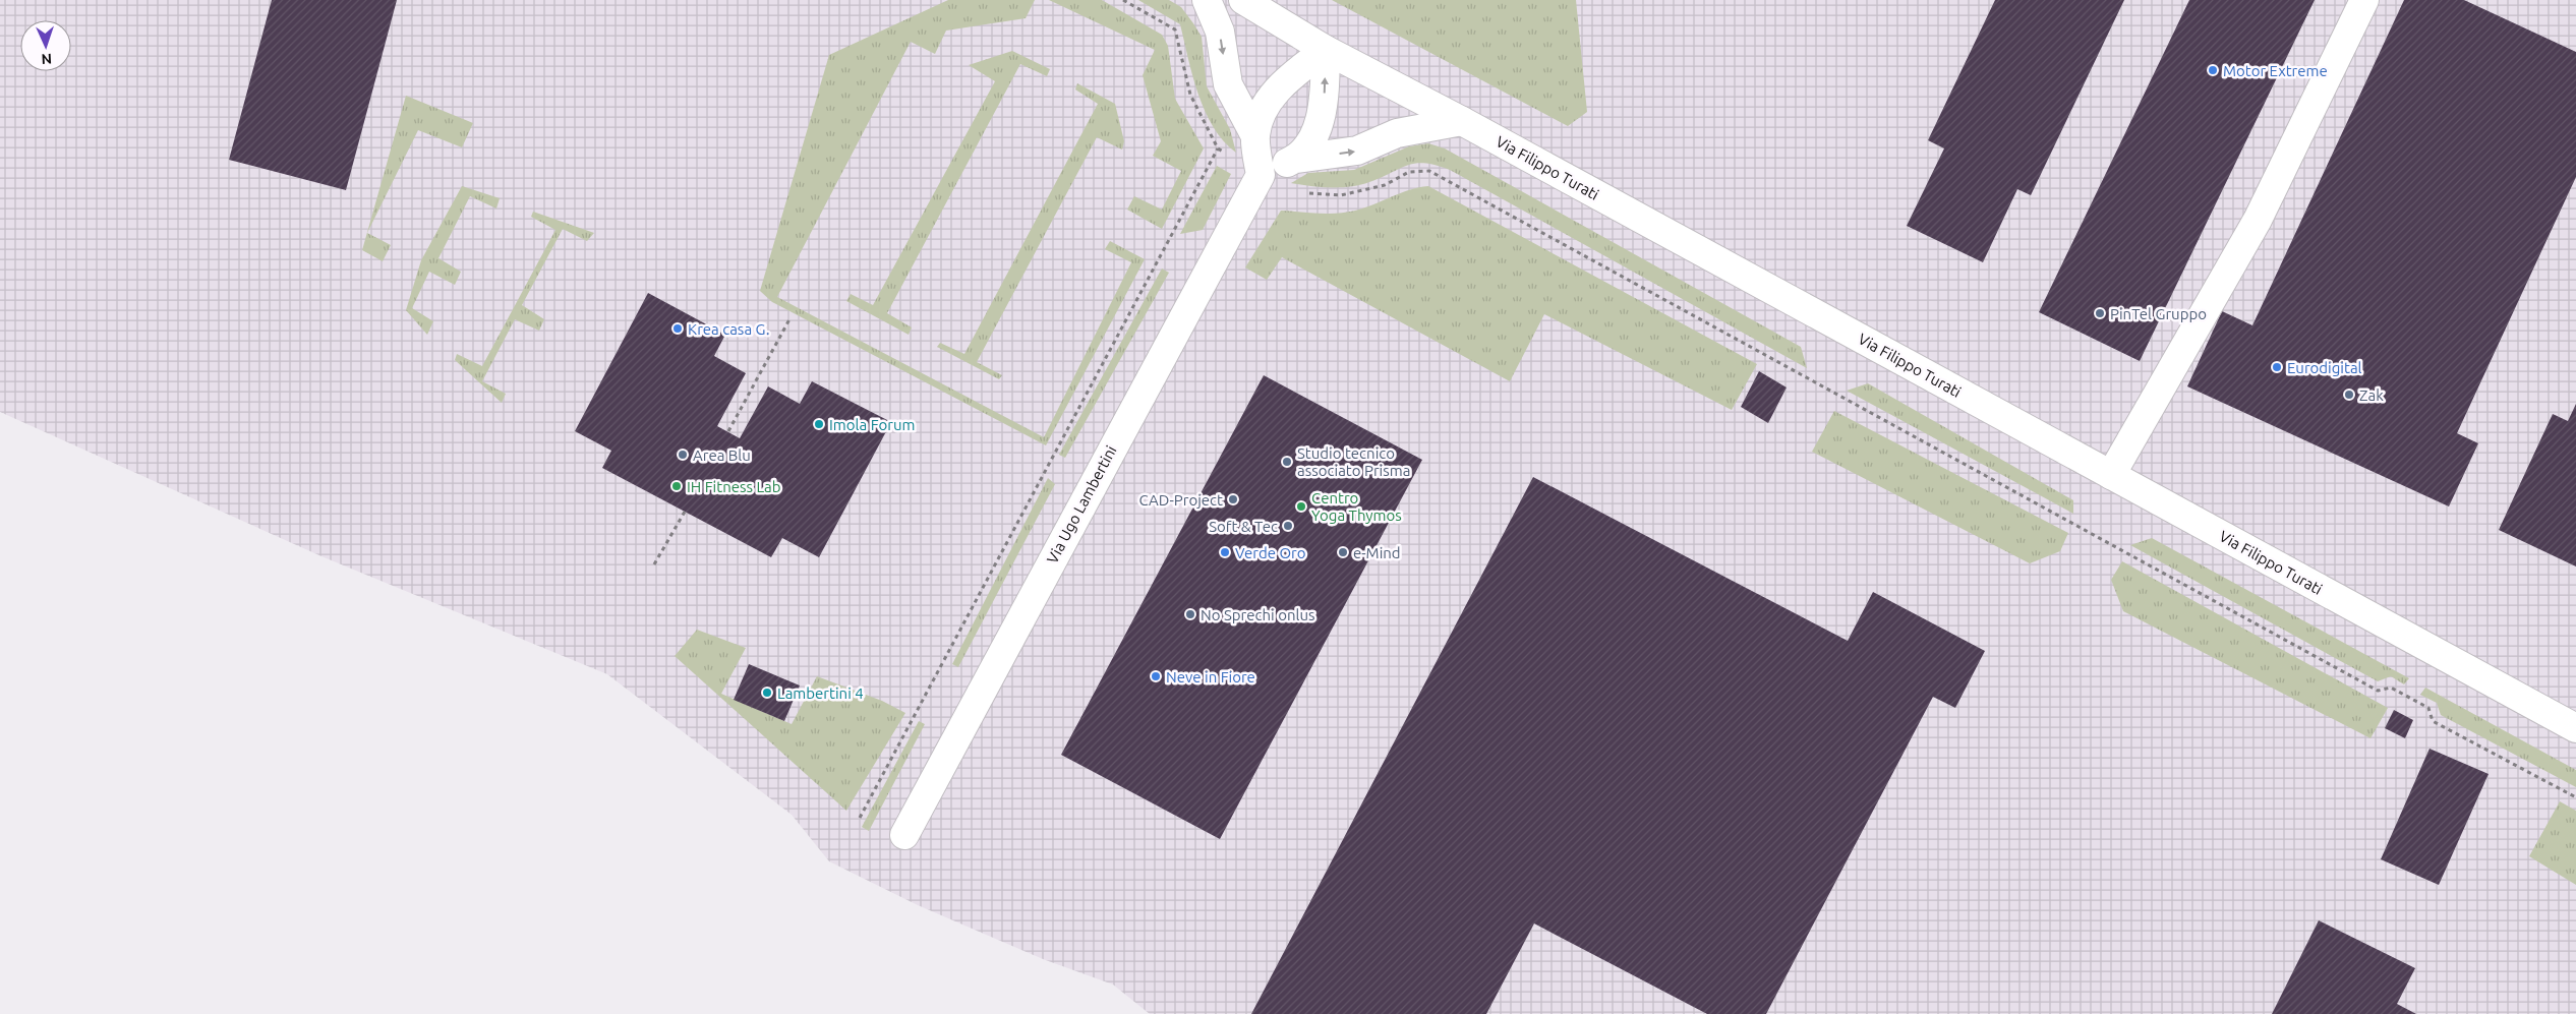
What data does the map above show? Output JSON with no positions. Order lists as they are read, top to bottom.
{
  "streets": {
    "main road": ["Via Filippo Turati", "Via Ugo Lambertini"]
  },
  "places": [
    "Motor Extreme",
    "PinTel Gruppo",
    "Krea casa G.",
    "Eurodigital",
    "Zak",
    "Imola Forum",
    "Area Blu",
    "Studio tecnico associato Prisma",
    "IH Fitness Lab",
    "CAD-Project",
    "Centro Yoga Thymos",
    "Soft & Tec",
    "Verde Oro",
    "e-Mind",
    "No Sprechi onlus",
    "Neve in Fiore",
    "Lambertini 4"
  ],
  "north": "bottom"
}
